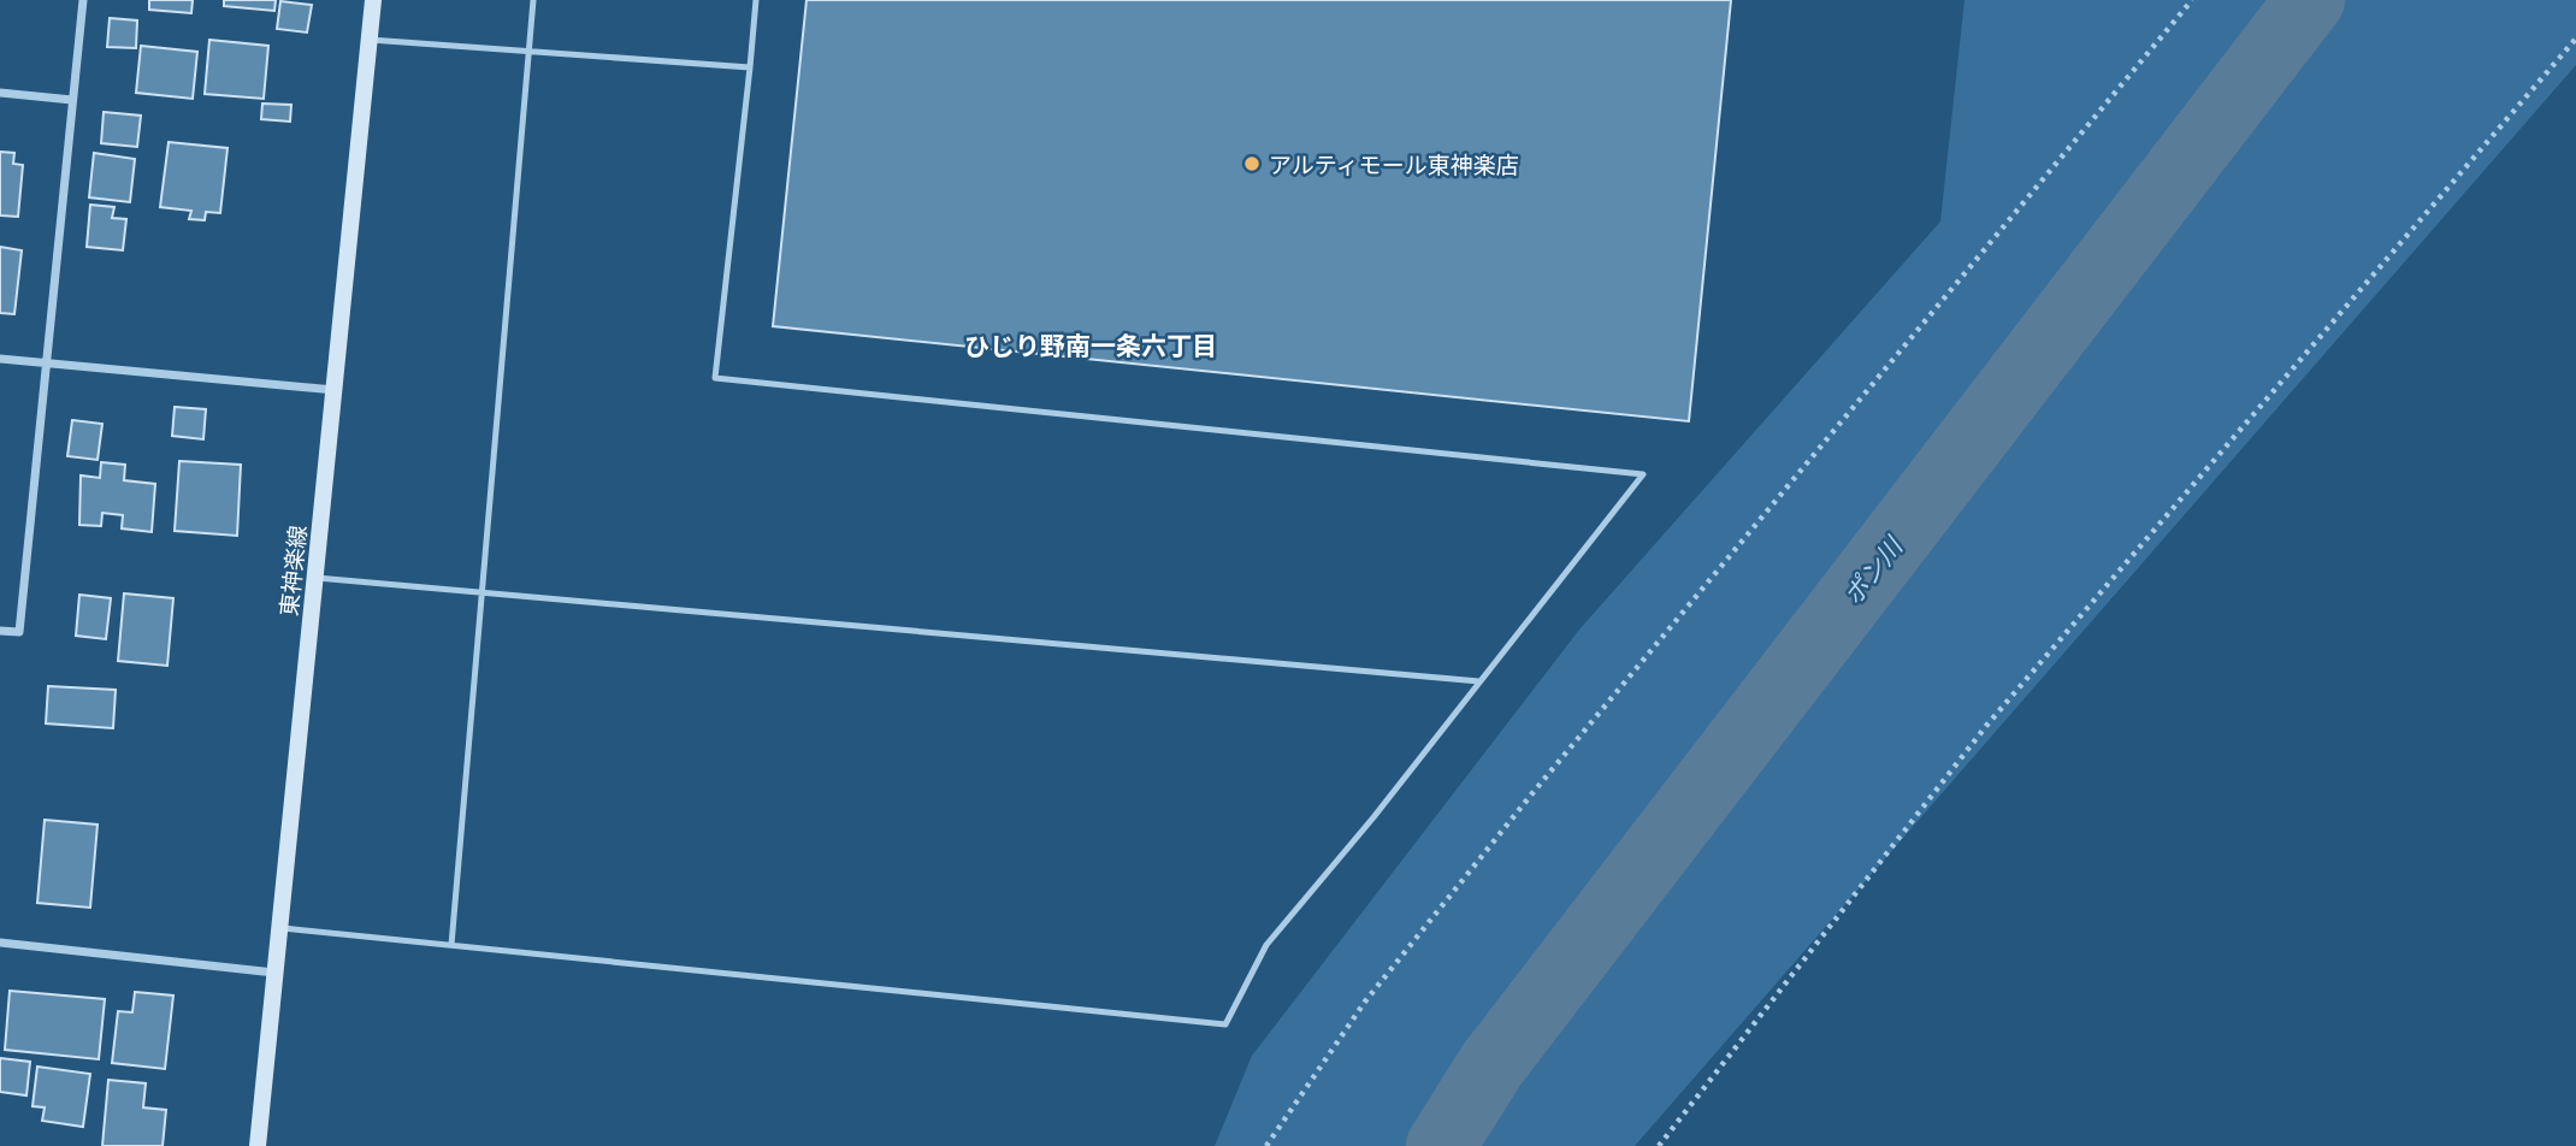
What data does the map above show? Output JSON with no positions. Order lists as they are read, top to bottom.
{
  "streets": {
    "main road": ["東神楽線"]
  },
  "districts": ["ひじり野南一条六丁目"],
  "water": ["ポン川"],
  "places": ["アルティモール東神楽店"]
}
